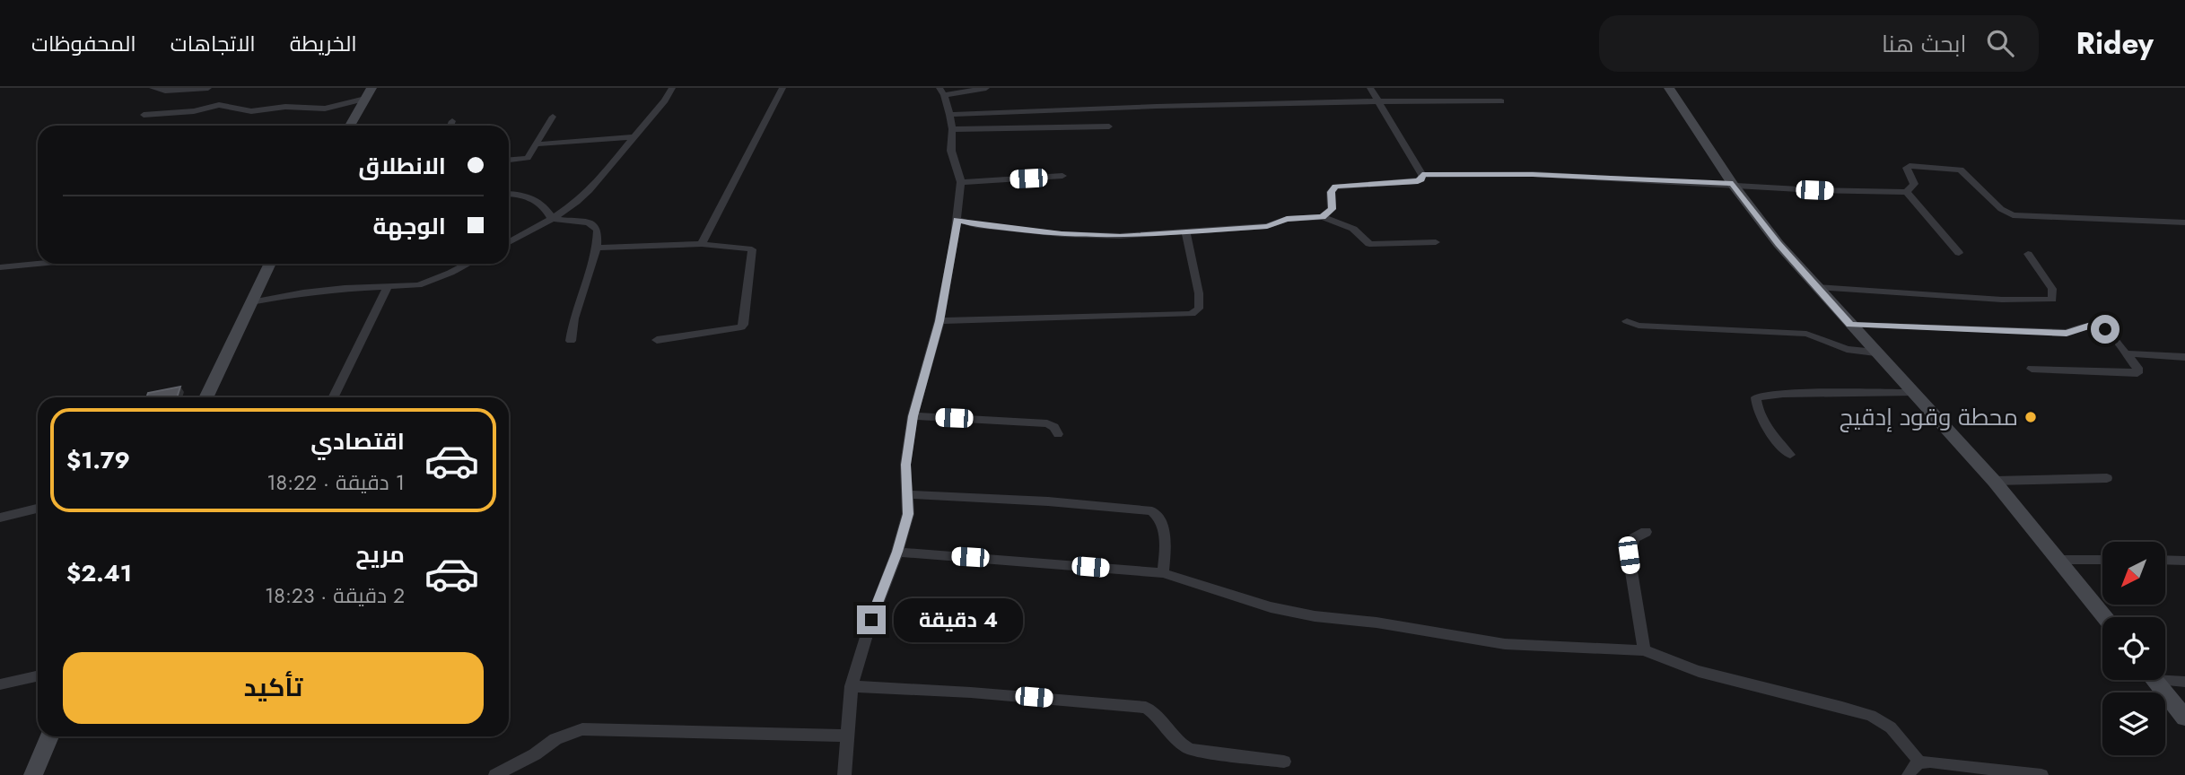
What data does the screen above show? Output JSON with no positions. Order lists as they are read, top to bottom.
{
  "places": ["محطة وقود إدقيج"],
  "north": "bottom left",
  "page": {
    "header": "Ridey",
    "search": "ابحث هنا",
    "nav": ["الخريطة", "الاتجاهات", "المحفوظات"],
    "banner": ["الانطلاق", "الوجهة"],
    "list": [
      {
        "name": "اقتصادي",
        "note": "1 دقيقة · 18:22",
        "value": "$1.79"
      },
      {
        "name": "مريح",
        "note": "2 دقيقة · 18:23",
        "value": "$2.41"
      }
    ],
    "bubble": "4 دقيقة",
    "buttons": "تأكيد"
  }
}
